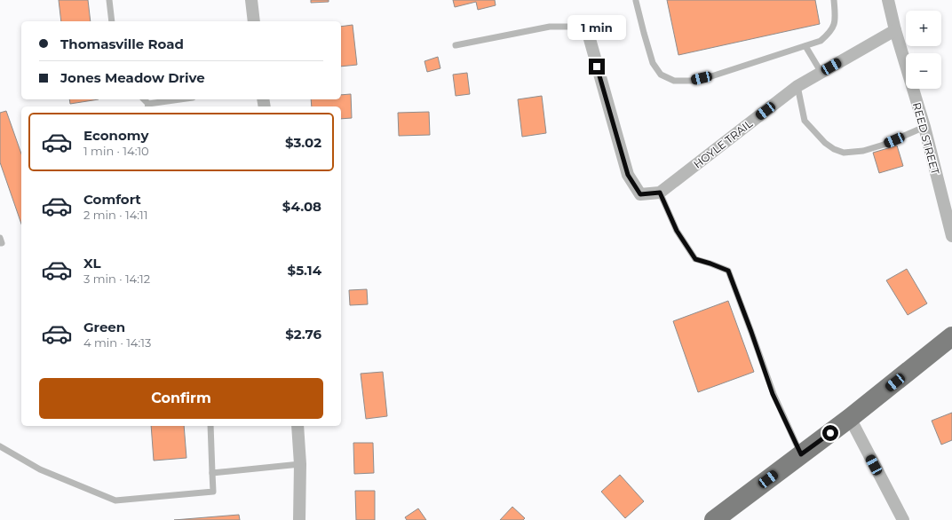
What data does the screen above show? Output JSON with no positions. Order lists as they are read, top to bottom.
{
  "streets": {
    "street": ["REED STREET", "HOYLE TRAIL"]
  },
  "crossings": [
    ["REED STREET", "HOYLE TRAIL"]
  ],
  "page": {
    "map_buttons": ["+", "−"],
    "bubble": "1 min",
    "banner": ["Thomasville Road", "Jones Meadow Drive"],
    "list": [
      {
        "name": "Economy",
        "note": "1 min · 14:10",
        "value": "$3.02"
      },
      {
        "name": "Comfort",
        "note": "2 min · 14:11",
        "value": "$4.08"
      },
      {
        "name": "XL",
        "note": "3 min · 14:12",
        "value": "$5.14"
      },
      {
        "name": "Green",
        "note": "4 min · 14:13",
        "value": "$2.76"
      }
    ],
    "buttons": "Confirm"
  }
}
